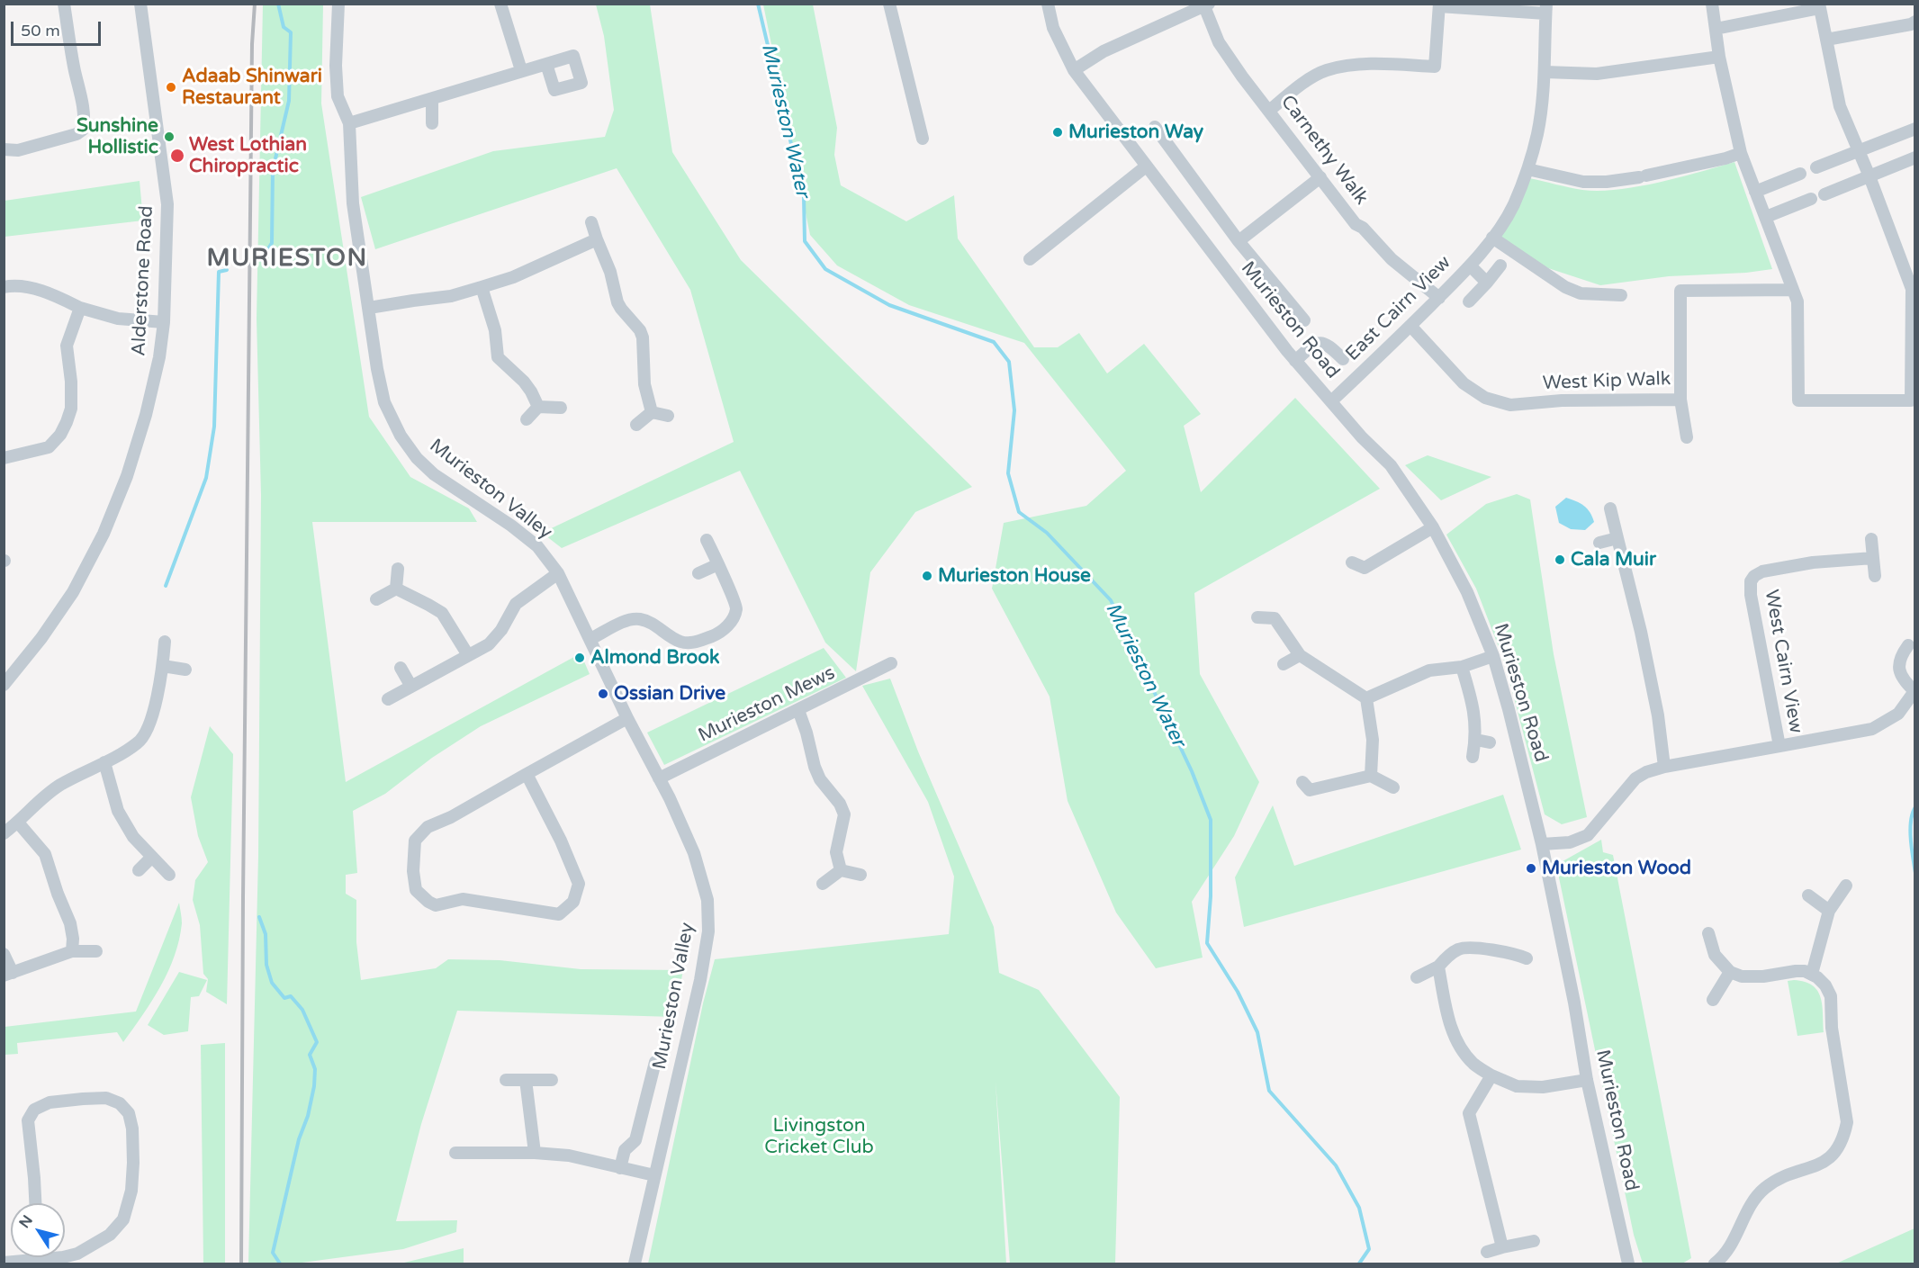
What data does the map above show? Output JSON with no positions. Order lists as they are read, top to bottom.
{
  "streets": {
    "street": [
      "Carnethy Walk",
      "Alderstone Road",
      "East Cairn View",
      "Murieston Road",
      "West Kip Walk",
      "Murieston Valley",
      "West Cairn View",
      "Murieston Mews"
    ]
  },
  "crossings": [
    ["Carnethy Walk", "East Cairn View"],
    ["East Cairn View", "Murieston Road"],
    ["East Cairn View", "West Kip Walk"],
    ["Murieston Road", "West Cairn View"],
    ["Murieston Valley", "Murieston Mews"]
  ],
  "districts": ["MURIESTON"],
  "water": ["Murieston Water"],
  "parks": ["Livingston Cricket Club"],
  "places": [
    "Adaab Shinwari Restaurant",
    "Murieston Way",
    "Sunshine Hollistic",
    "West Lothian Chiropractic",
    "Cala Muir",
    "Murieston House",
    "Almond Brook",
    "Ossian Drive",
    "Murieston Wood"
  ],
  "scale_bar": "50 m",
  "north": "top left"
}
